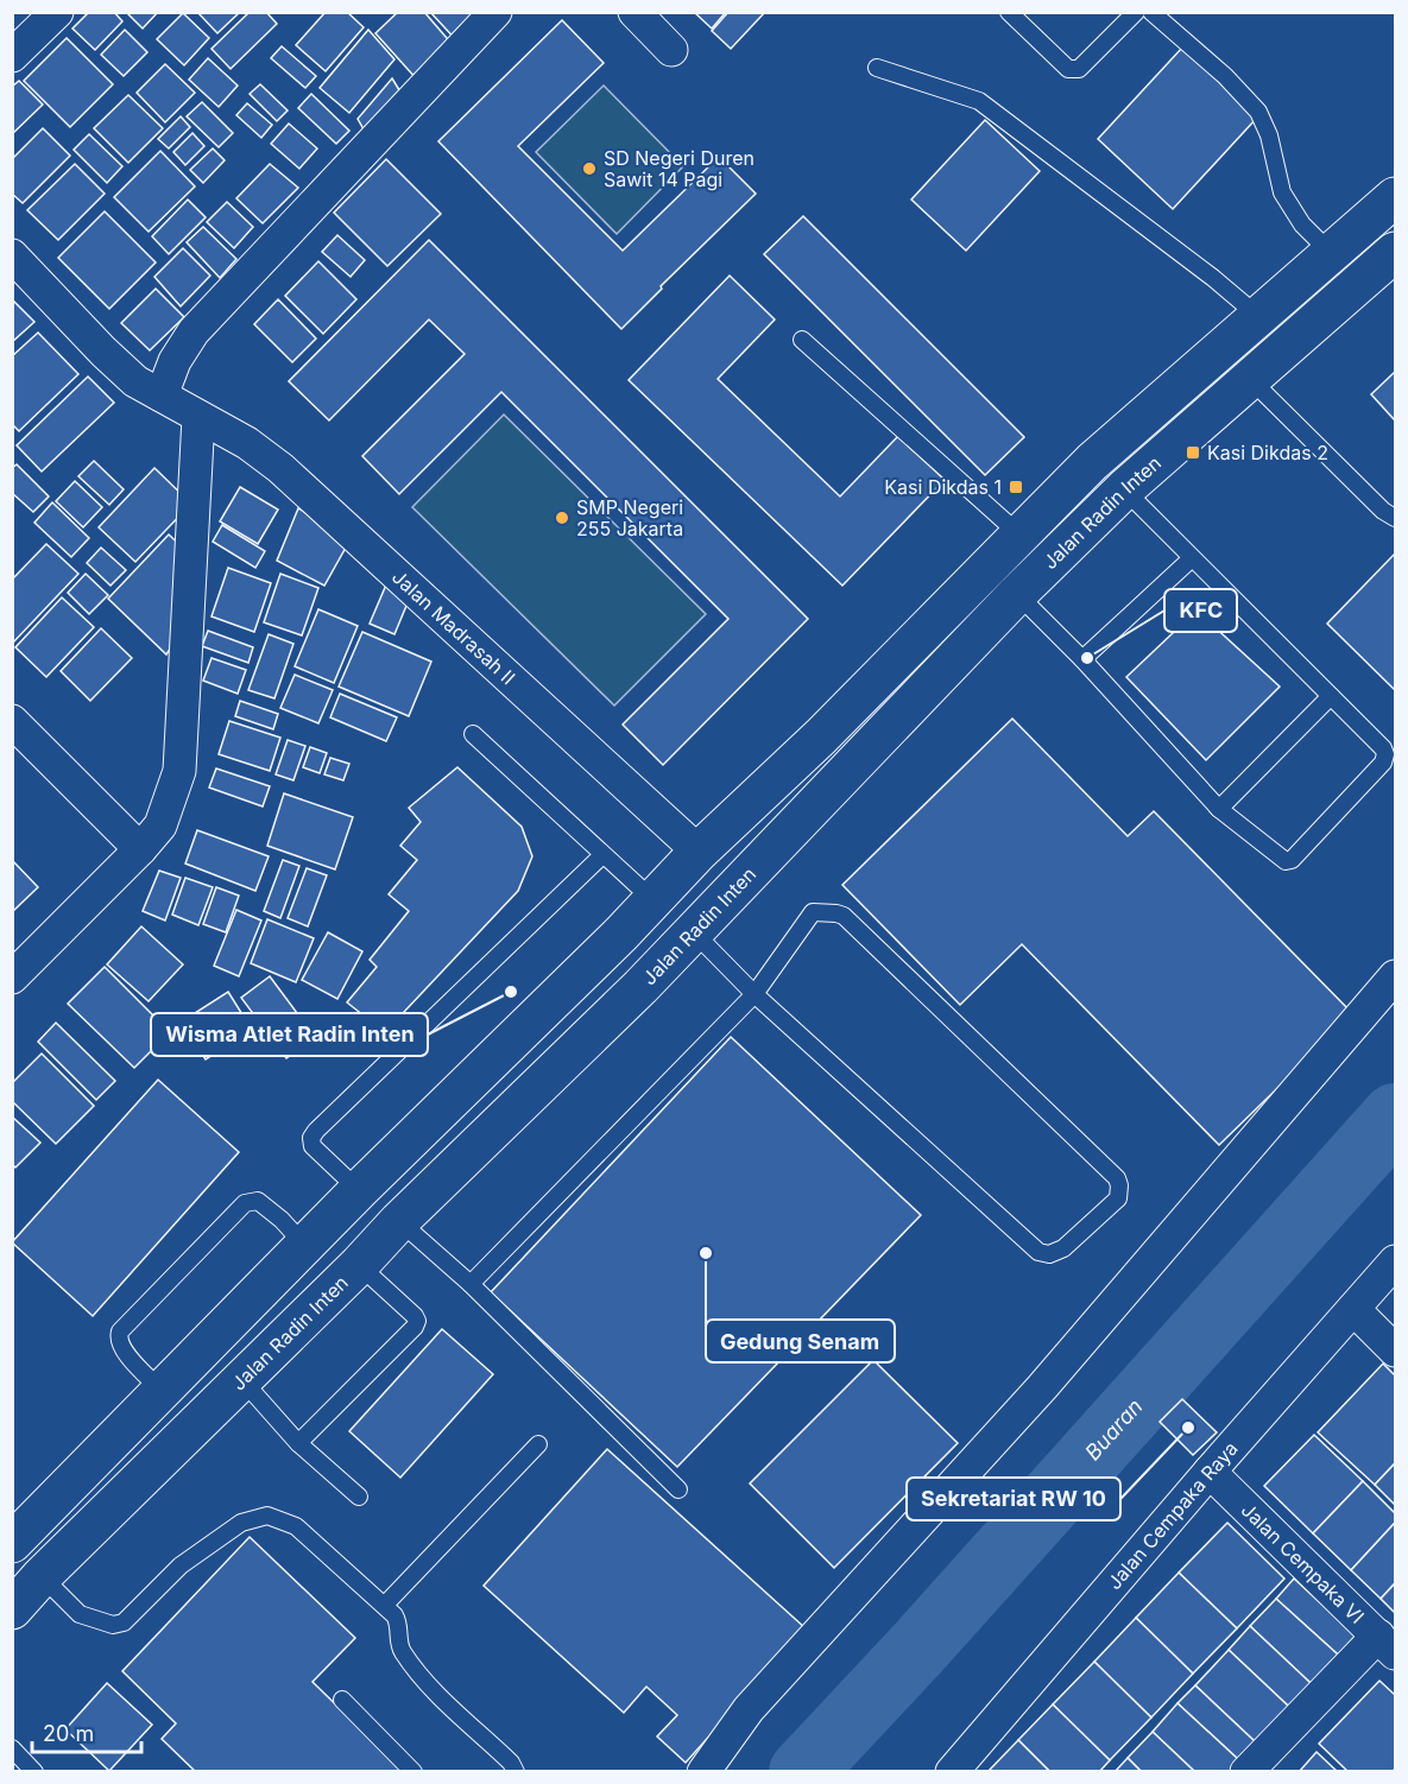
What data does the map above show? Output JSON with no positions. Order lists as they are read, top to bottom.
{
  "streets": {
    "main road": ["Jalan Radin Inten"],
    "street": ["Jalan Madrasah II", "Jalan Cempaka Raya", "Jalan Cempaka VI"]
  },
  "crossings": [
    ["Jalan Cempaka Raya", "Jalan Cempaka VI"]
  ],
  "water": ["Buaran"],
  "places": {
    "other": [
      "SD Negeri Duren Sawit 14 Pagi",
      "SMP Negeri 255 Jakarta",
      "KFC",
      "Wisma Atlet Radin Inten",
      "Gedung Senam",
      "Sekretariat RW 10"
    ],
    "transit": ["Kasi Dikdas 2", "Kasi Dikdas 1"]
  },
  "scale_bar": "20 m"
}
